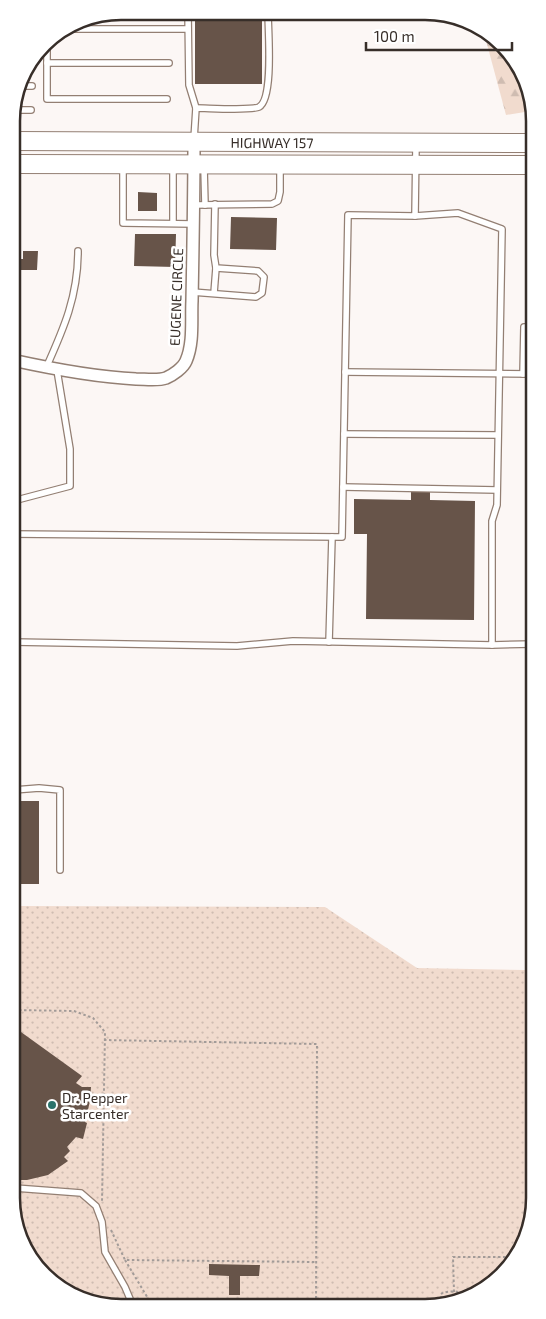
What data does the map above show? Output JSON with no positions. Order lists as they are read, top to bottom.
{
  "streets": {
    "main road": ["HIGHWAY 157"],
    "street": ["EUGENE CIRCLE"]
  },
  "crossings": [
    ["HIGHWAY 157", "EUGENE CIRCLE"]
  ],
  "places": ["Dr. Pepper Starcenter"],
  "scale_bar": "100 m"
}
